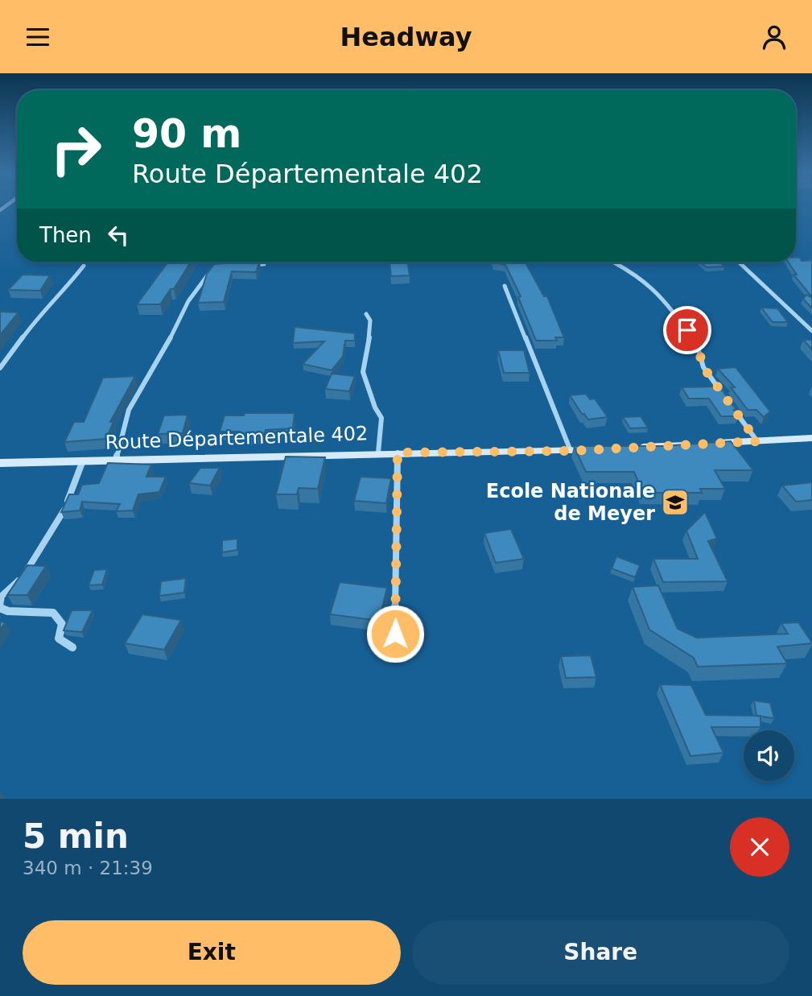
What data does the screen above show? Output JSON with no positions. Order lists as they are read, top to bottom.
{
  "streets": {
    "main road": ["Route Départementale 402"]
  },
  "places": {
    "school or university": ["Ecole Nationale de Meyer"]
  },
  "page": {
    "header": "Headway",
    "turn": ["90 m", "Route Départementale 402"],
    "then": "Then",
    "heading": ["5 min", "340 m · 21:39"],
    "buttons": ["Exit", "Share"]
  }
}
